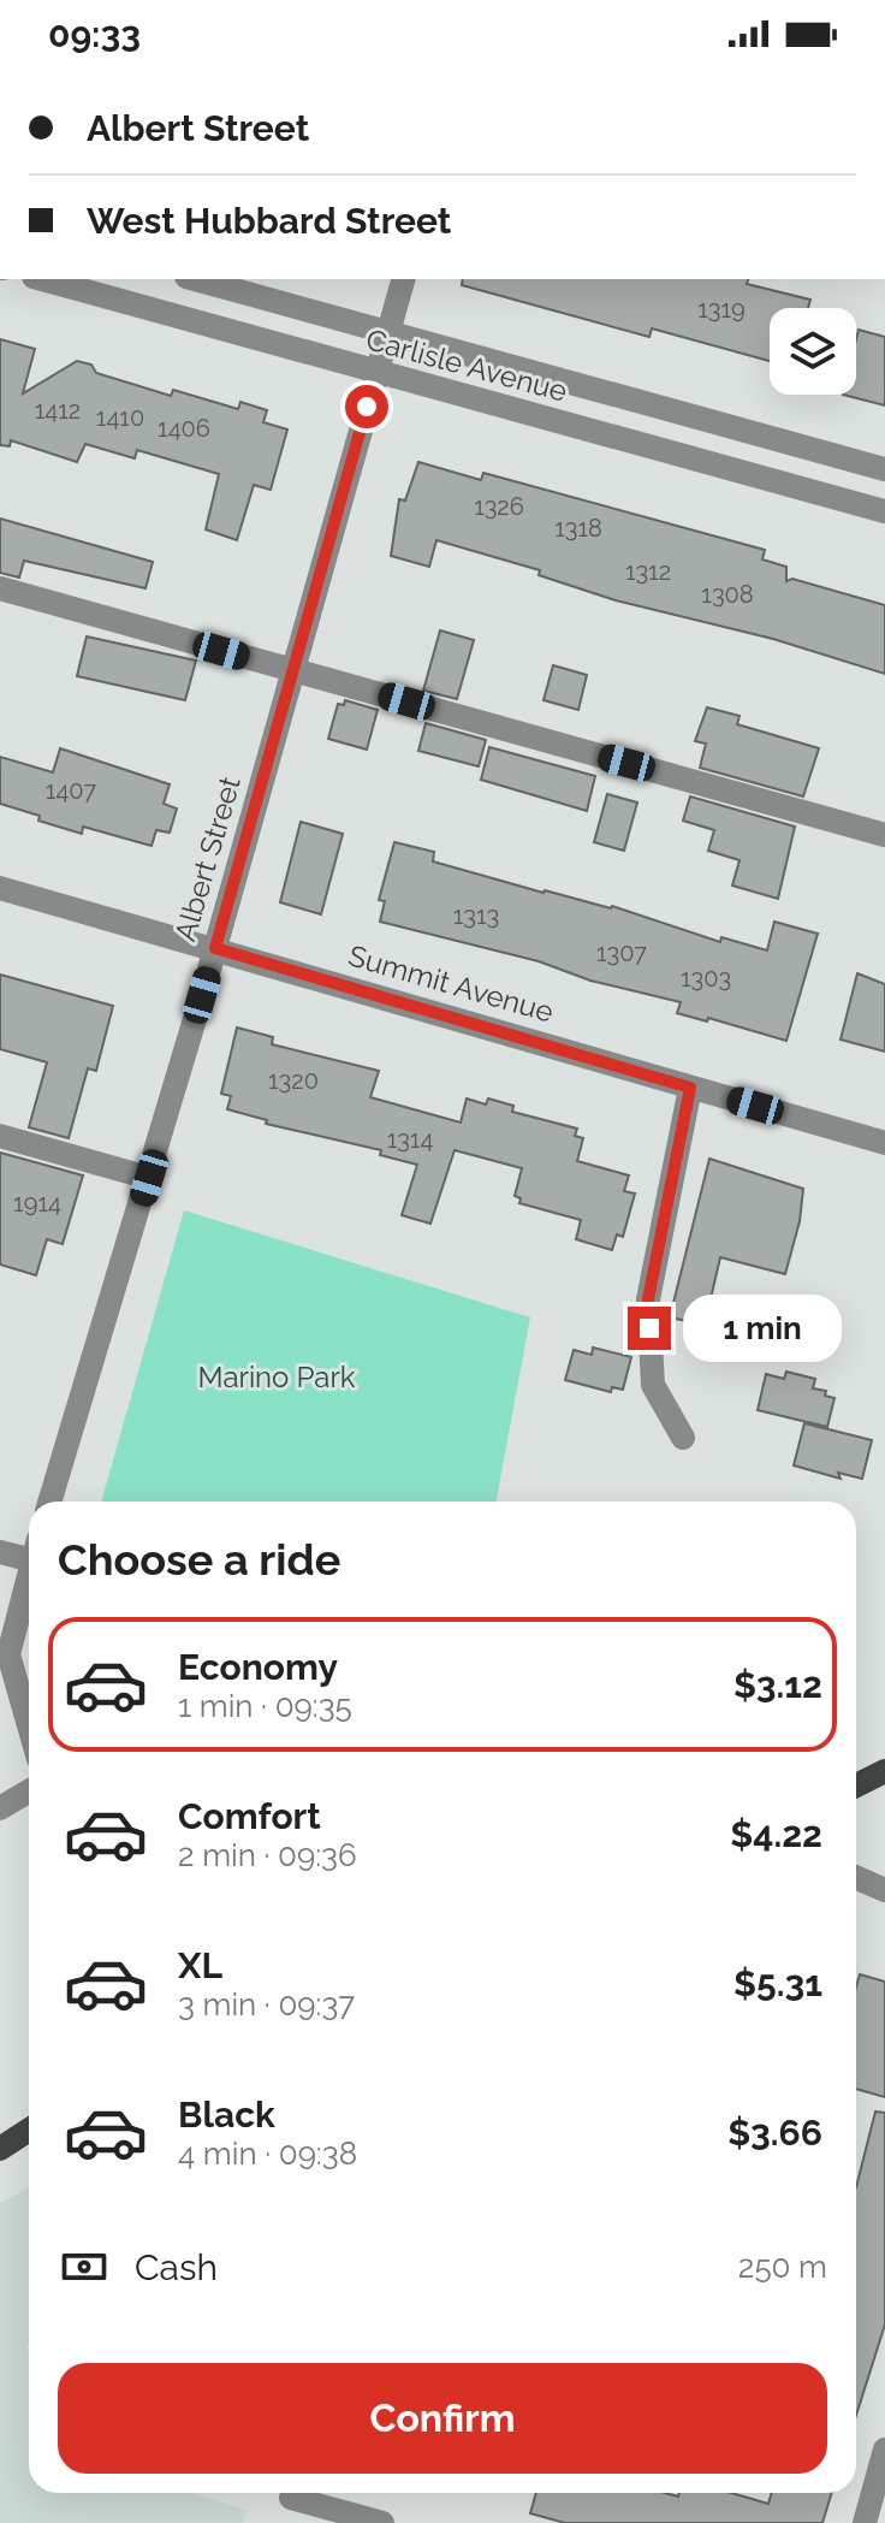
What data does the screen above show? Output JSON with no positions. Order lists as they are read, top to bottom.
{
  "streets": {
    "street": ["Carlisle Avenue", "Albert Street", "Summit Avenue"]
  },
  "crossings": [
    ["Carlisle Avenue", "Albert Street"],
    ["Albert Street", "Summit Avenue"]
  ],
  "parks": ["Marino Park"],
  "house_numbers": [
    "1319",
    "1412",
    "1410",
    "1406",
    "1326",
    "1318",
    "1312",
    "1308",
    "1407",
    "1313",
    "1307",
    "1303",
    "1320",
    "1314",
    "1914"
  ],
  "page": {
    "status": "09:33",
    "banner": ["Albert Street", "West Hubbard Street"],
    "bubble": "1 min",
    "heading": "Choose a ride",
    "list": [
      {
        "name": "Economy",
        "note": "1 min · 09:35",
        "value": "$3.12"
      },
      {
        "name": "Comfort",
        "note": "2 min · 09:36",
        "value": "$4.22"
      },
      {
        "name": "XL",
        "note": "3 min · 09:37",
        "value": "$5.31"
      },
      {
        "name": "Black",
        "note": "4 min · 09:38",
        "value": "$3.66"
      }
    ],
    "pay": ["Cash", "250 m"],
    "buttons": "Confirm"
  }
}
